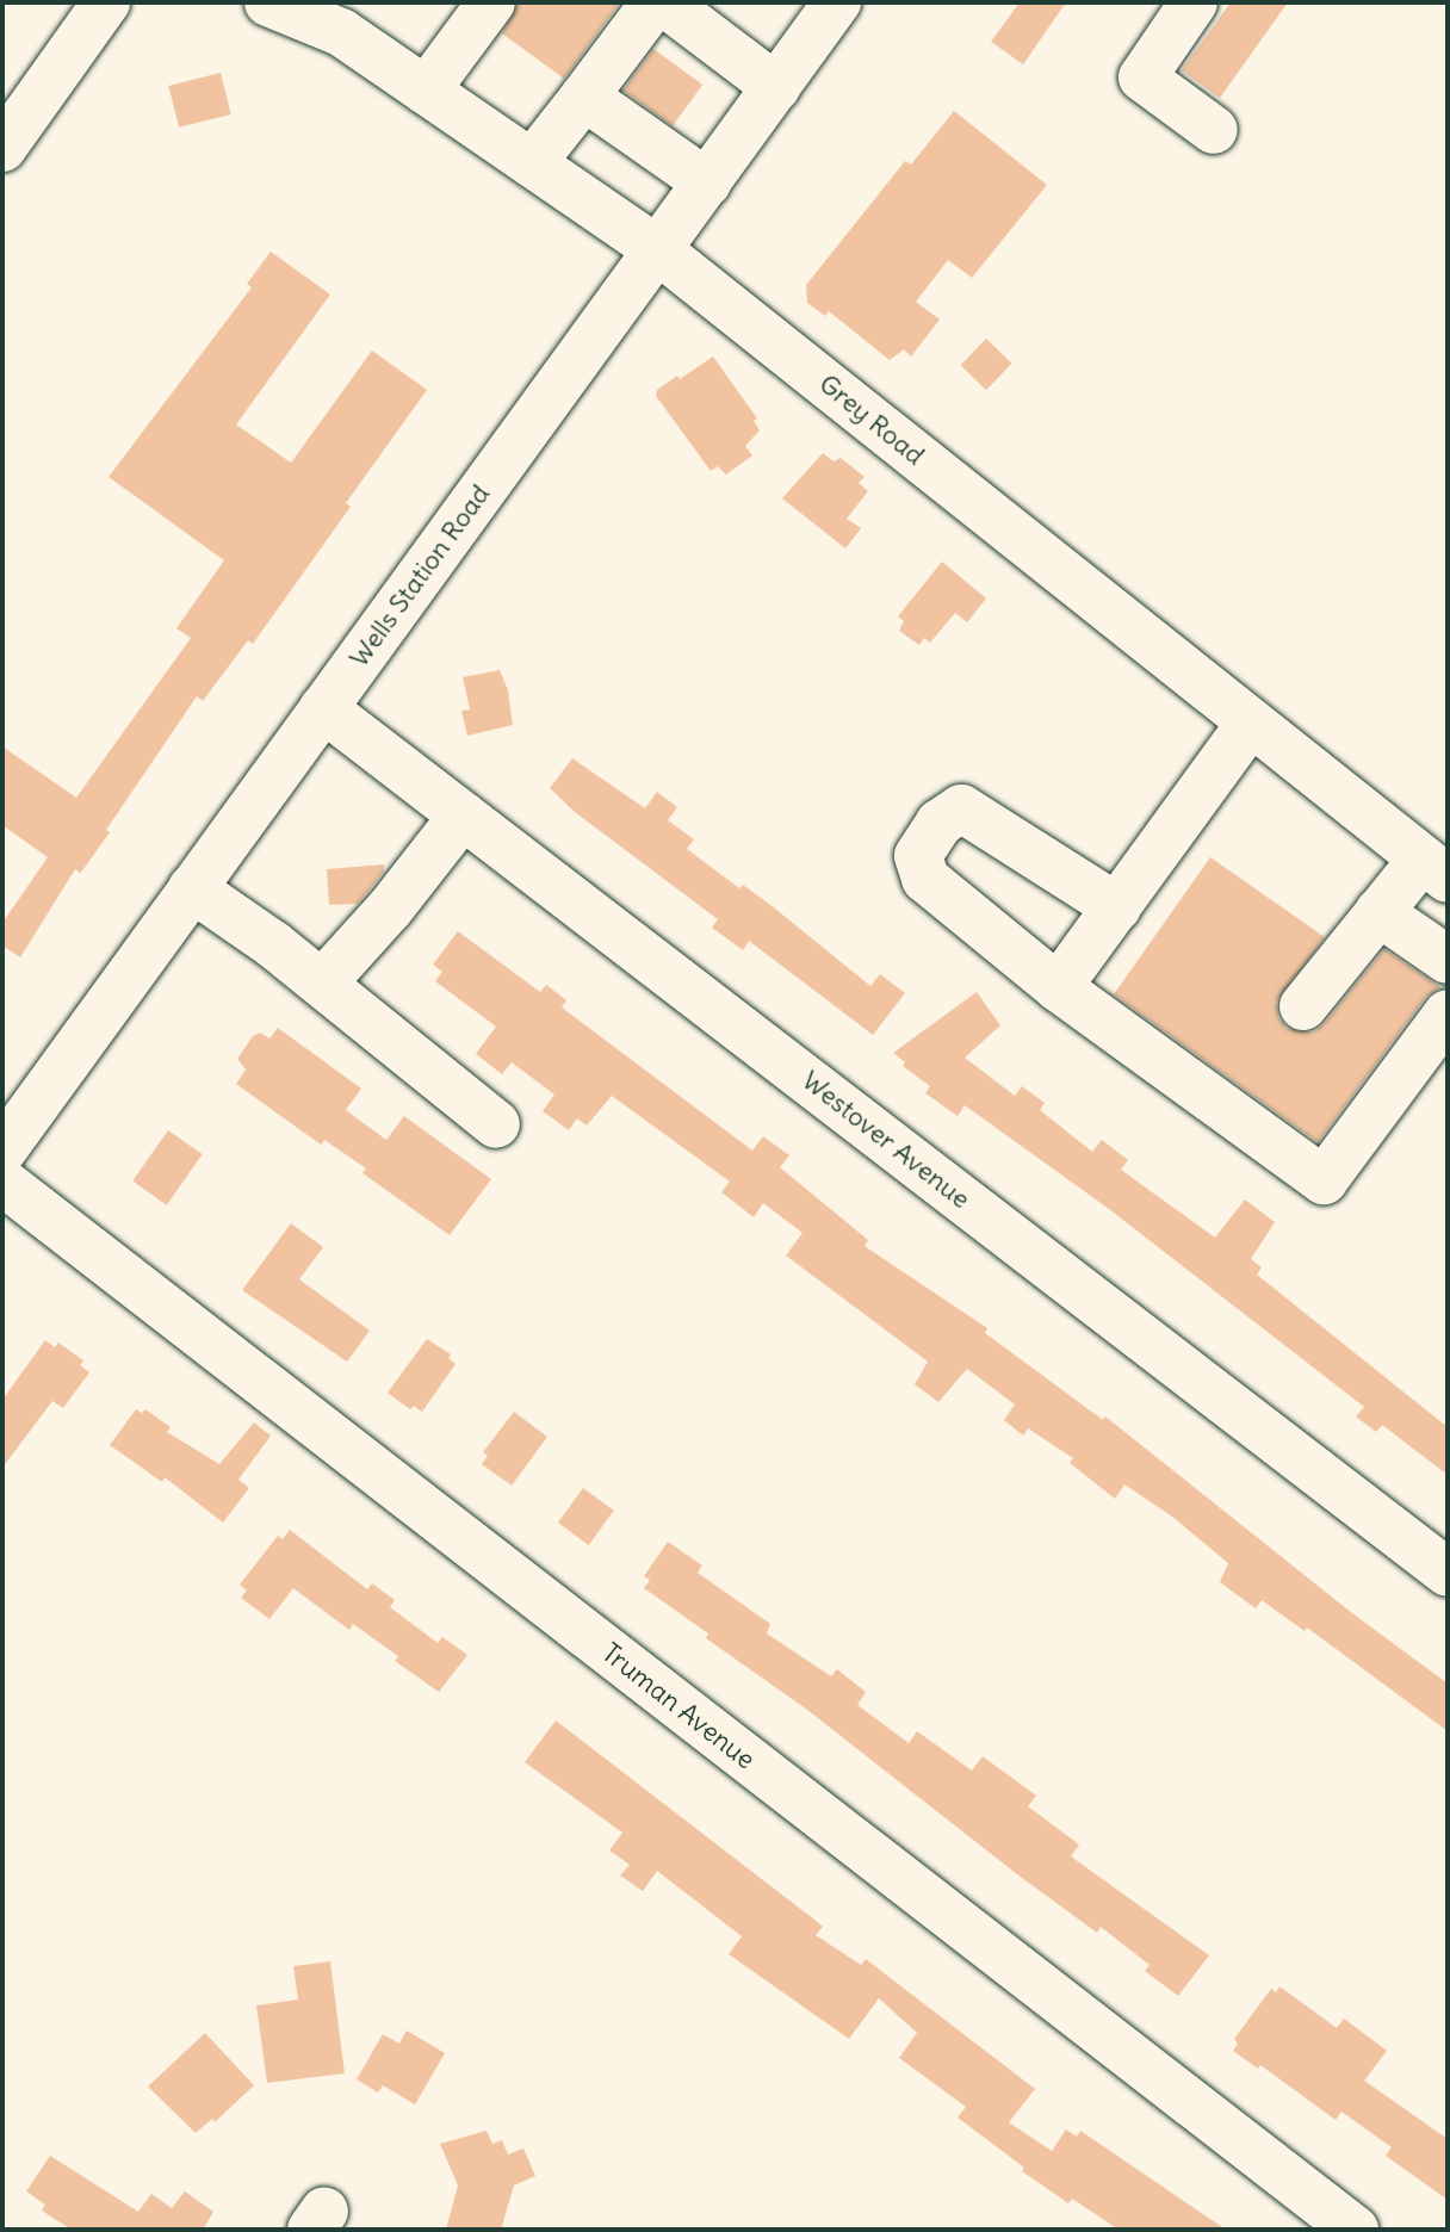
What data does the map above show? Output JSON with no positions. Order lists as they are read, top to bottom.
{
  "streets": {
    "street": [
      "Grey Road",
      "Wells Station Road",
      "Westover Avenue",
      "Truman Avenue"
    ]
  },
  "crossings": [
    ["Grey Road", "Wells Station Road"],
    ["Wells Station Road", "Westover Avenue"]
  ]
}
